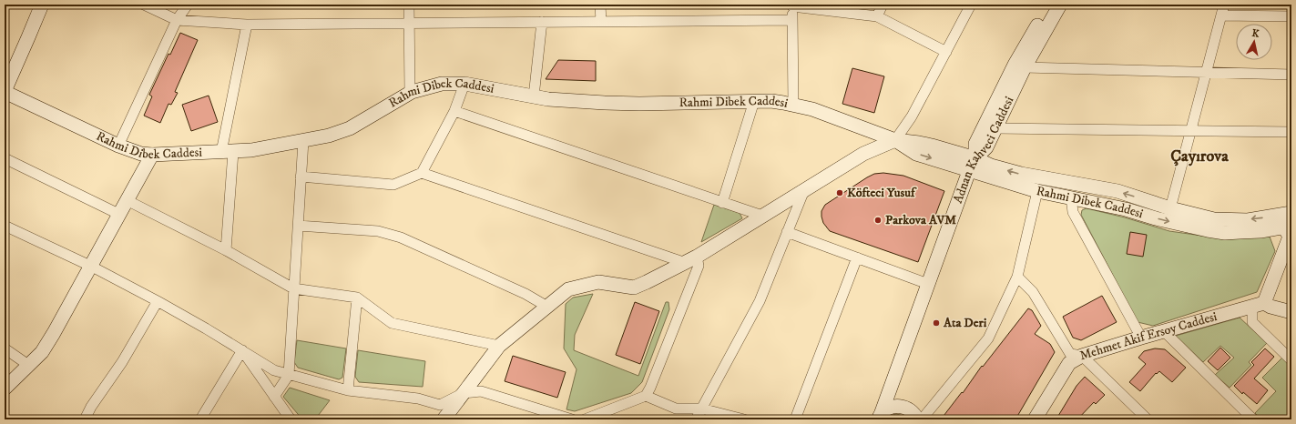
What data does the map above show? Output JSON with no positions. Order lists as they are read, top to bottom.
{
  "streets": {
    "street": ["Rahmi Dibek Caddesi", "Adnan Kahveci Caddesi", "Mehmet Akif Ersoy Caddesi"]
  },
  "crossings": [
    ["Rahmi Dibek Caddesi", "Adnan Kahveci Caddesi"]
  ],
  "districts": ["Çayırova"],
  "places": ["Köfteci Yusuf", "Parkova AVM", "Ata Deri"],
  "north": "top"
}
